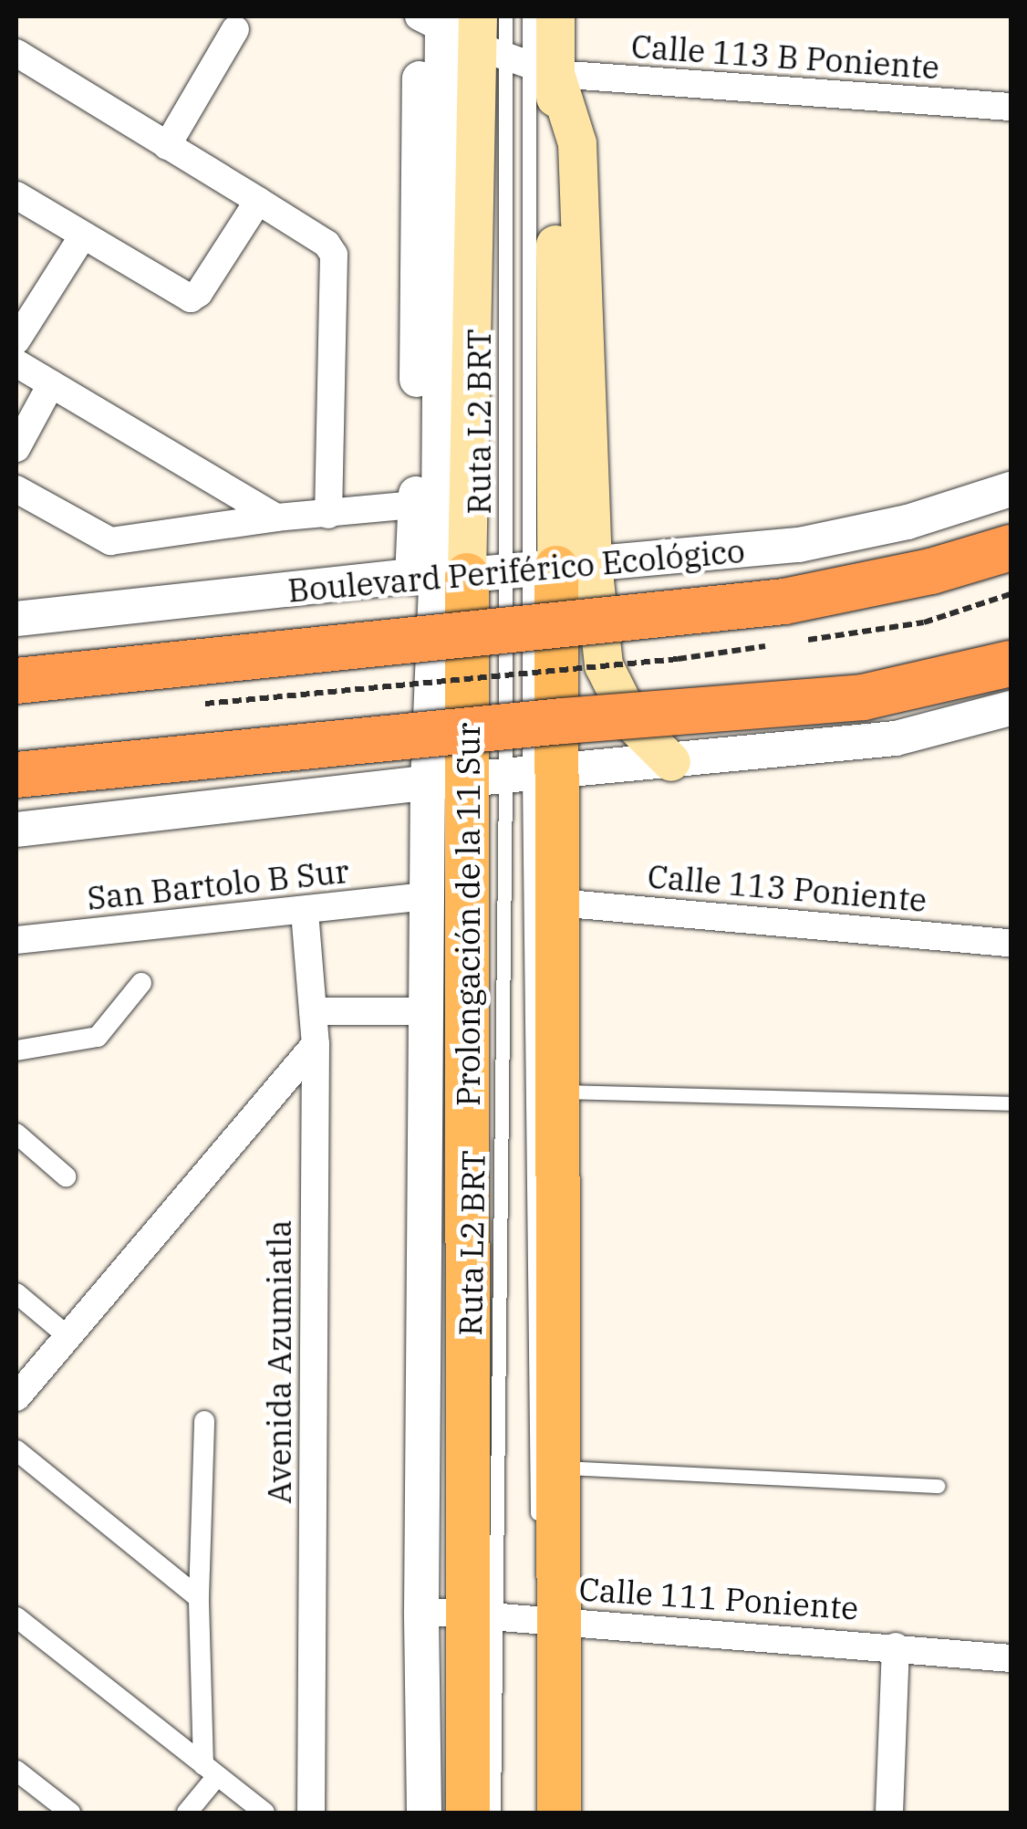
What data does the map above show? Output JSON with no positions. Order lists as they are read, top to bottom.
{
  "streets": {
    "highway": ["Boulevard Periférico Ecológico"],
    "main road": ["Prolongación de la 11 Sur"],
    "street": [
      "Calle 113 B Poniente",
      "San Bartolo B Sur",
      "Calle 113 Poniente",
      "Avenida Azumiatla",
      "Calle 111 Poniente"
    ],
    "lane": ["Ruta L2 BRT"]
  },
  "crossings": [
    ["Calle 113 B Poniente", "Prolongación de la 11 Sur"],
    ["Ruta L2 BRT", "Prolongación de la 11 Sur"],
    ["Boulevard Periférico Ecológico", "Prolongación de la 11 Sur"],
    ["San Bartolo B Sur", "Avenida Azumiatla"],
    ["Calle 113 Poniente", "Prolongación de la 11 Sur"],
    ["Prolongación de la 11 Sur", "Calle 111 Poniente"]
  ]
}
